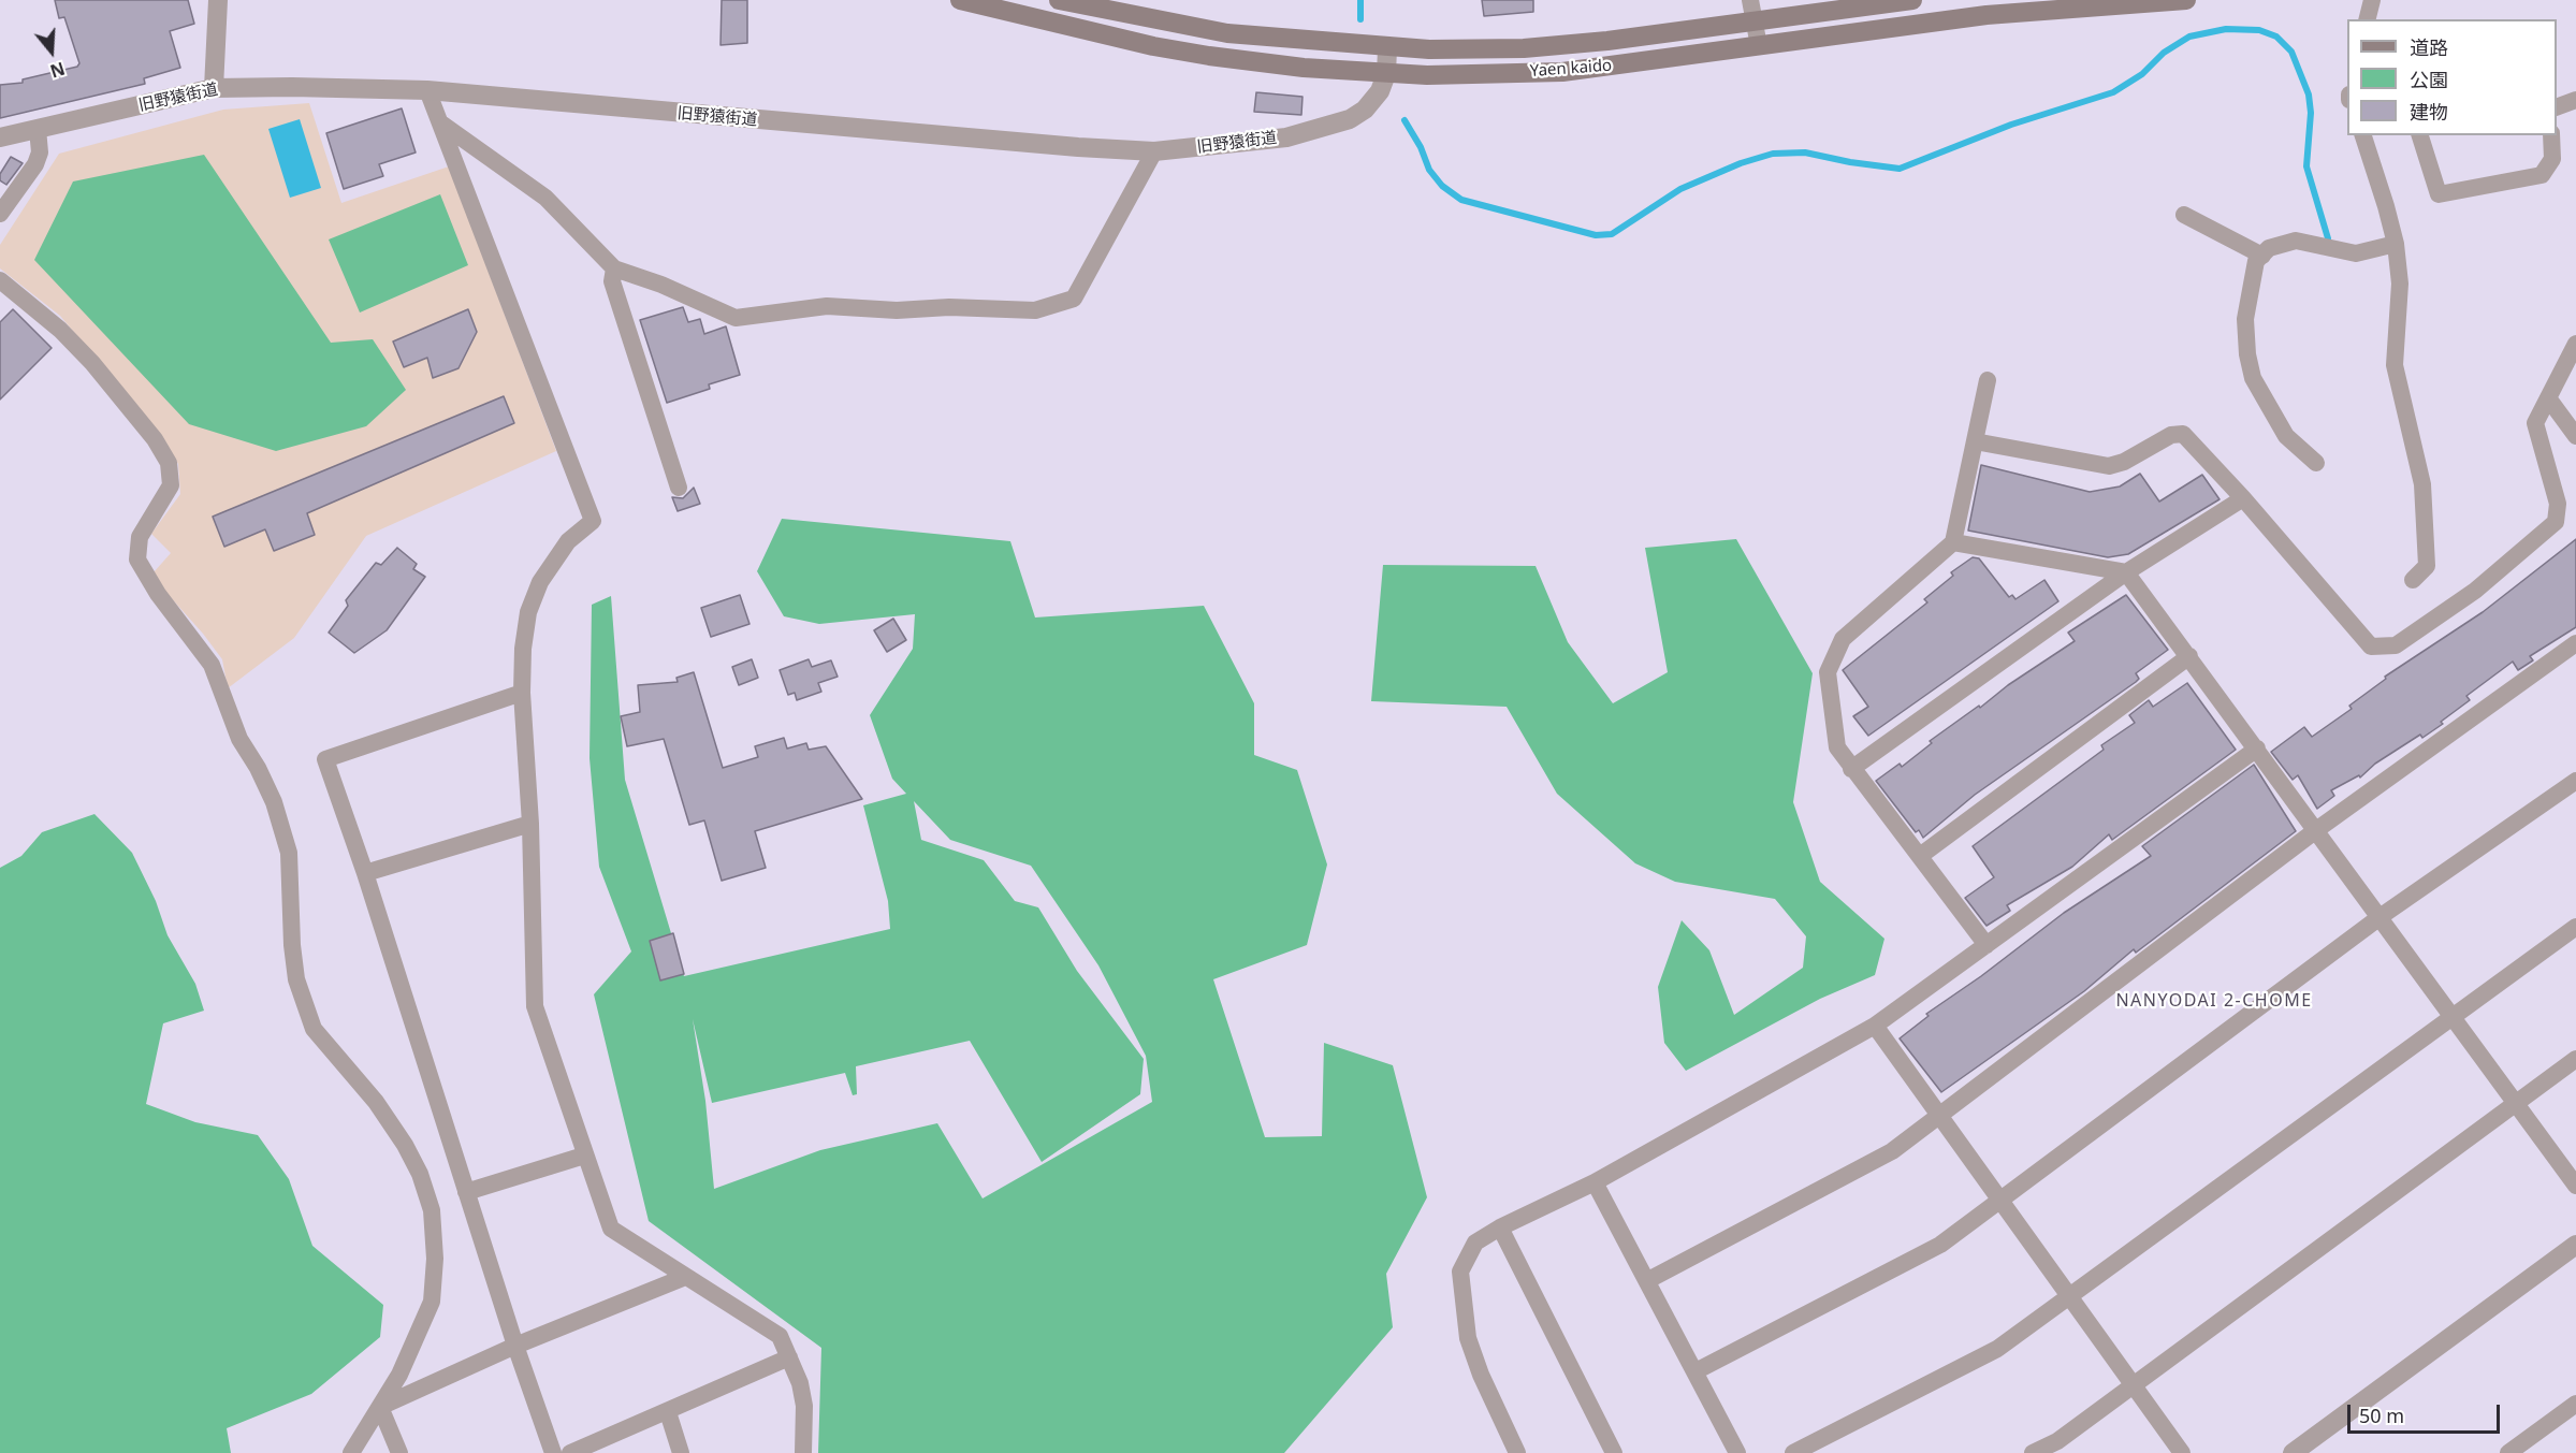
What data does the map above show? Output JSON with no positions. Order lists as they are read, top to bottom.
{
  "streets": {
    "main road": ["Yaen kaido"],
    "street": ["旧野猿街道"]
  },
  "crossings": [
    ["Yaen kaido", "旧野猿街道"]
  ],
  "districts": ["NANYODAI 2-CHOME"],
  "legend": ["道路", "公園", "建物"],
  "scale_bar": "50 m",
  "north": "bottom"
}
